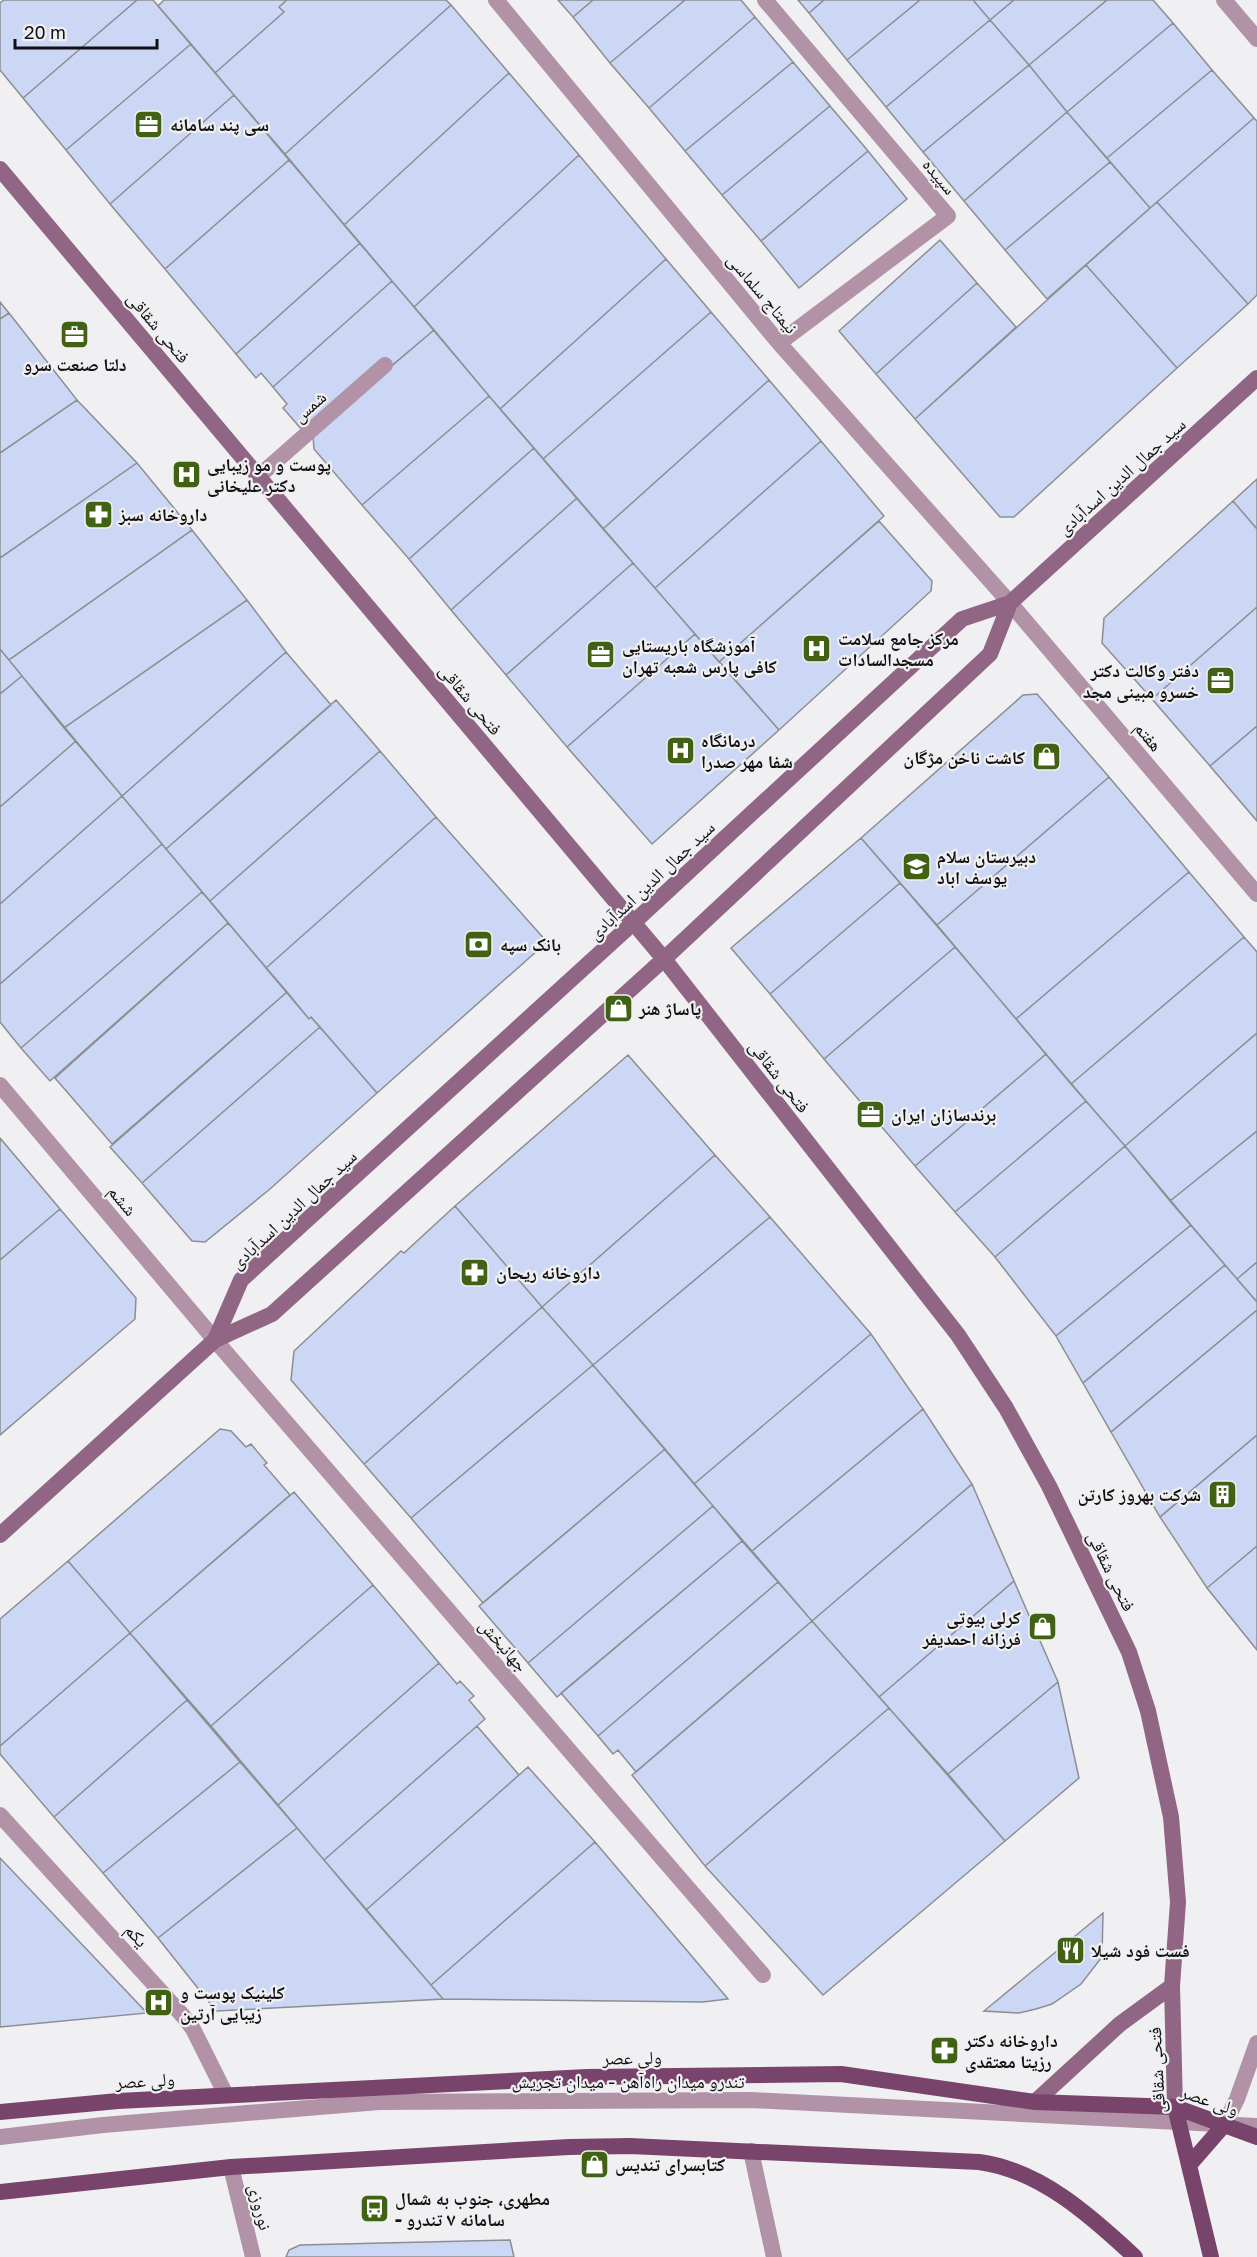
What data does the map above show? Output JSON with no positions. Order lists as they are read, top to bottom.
{
  "streets": {
    "main road": ["فتحی شقاقی", "سید جمال الدین اسدآبادی", "ولی عصر"],
    "street": [
      "سپیده",
      "نیمتاج سلماسی",
      "شمس",
      "هفتم",
      "ششم",
      "جهانبخش",
      "یکم",
      "تندرو میدان راه‌آهن - میدان تجریش",
      "نوروزی"
    ]
  },
  "crossings": [
    ["سپیده", "نیمتاج سلماسی"],
    ["نیمتاج سلماسی", "سید جمال الدین اسدآبادی"],
    ["نیمتاج سلماسی", "هفتم"],
    ["فتحی شقاقی", "شمس"],
    ["فتحی شقاقی", "سید جمال الدین اسدآبادی"],
    ["فتحی شقاقی", "ولی عصر"],
    ["فتحی شقاقی", "تندرو میدان راه‌آهن - میدان تجریش"],
    ["سید جمال الدین اسدآبادی", "هفتم"],
    ["سید جمال الدین اسدآبادی", "ششم"],
    ["سید جمال الدین اسدآبادی", "جهانبخش"],
    ["ششم", "جهانبخش"],
    ["یکم", "ولی عصر"],
    ["ولی عصر", "تندرو میدان راه‌آهن - میدان تجریش"]
  ],
  "places": {
    "office": [
      "سی پند سامانه",
      "دلتا صنعت سرو",
      "آموزشگاه باریستایی کافی پارس شعبه تهران",
      "دفتر وکالت دکتر خسرو مبینی مجد",
      "برندسازان ایران"
    ],
    "hospital": [
      "پوست و مو زیبایی دکتر علیخانی",
      "مرکز جامع سلامت مسجدالسادات",
      "درمانگاه شفا مهر صدرا",
      "کلینیک پوست و زیبایی آرتین"
    ],
    "pharmacy": ["داروخانه سبز", "داروخانه ریحان", "داروخانه دکتر رزیتا معتقدی"],
    "shop": [
      "کاشت ناخن مژگان",
      "پاساژ هنر",
      "کرلی بیوتی فرزانه احمدیفر",
      "کتابسرای تندیس"
    ],
    "school or university": ["دبیرستان سلام یوسف اباد"],
    "bank": ["بانک سپه"],
    "building": ["شرکت بهروز کارتن"],
    "restaurant": ["فست فود شیلا"],
    "bus stop": ["مطهری، جنوب به شمال - سامانه ۷ تندرو"]
  },
  "scale_bar": "20 m"
}
